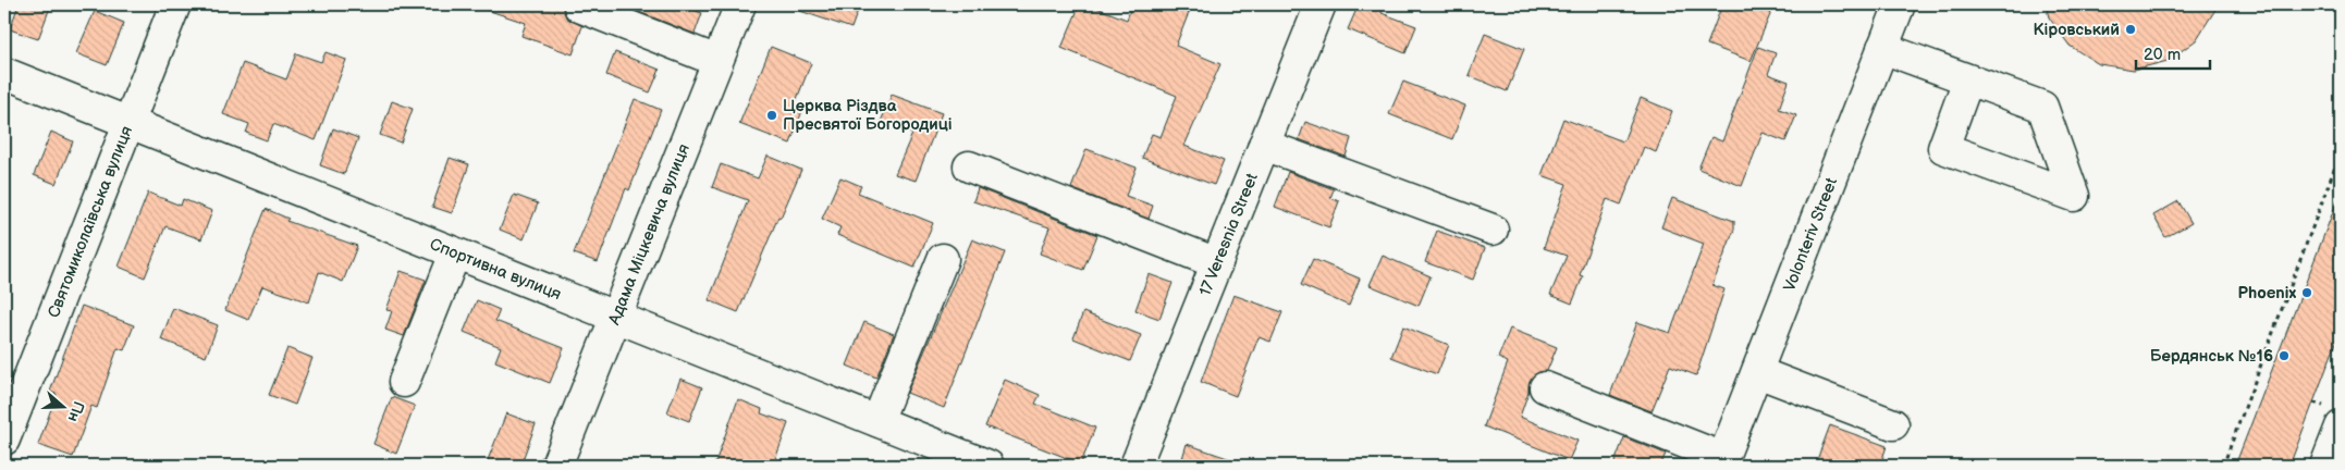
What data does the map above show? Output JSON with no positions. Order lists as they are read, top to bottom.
{
  "streets": {
    "street": [
      "Святомиколаївська вулиця",
      "Адама Міцкевича вулиця",
      "17 Veresnia Street",
      "Volonteriv Street",
      "Спортивна вулиця"
    ]
  },
  "crossings": [
    ["Святомиколаївська вулиця", "Спортивна вулиця"],
    ["Адама Міцкевича вулиця", "Спортивна вулиця"]
  ],
  "places": [
    "Кіровський",
    "Церква Різдва Пресвятої Богородиці",
    "Phoenix",
    "Бердянськ №16"
  ],
  "scale_bar": "20 m",
  "north": "right"
}
